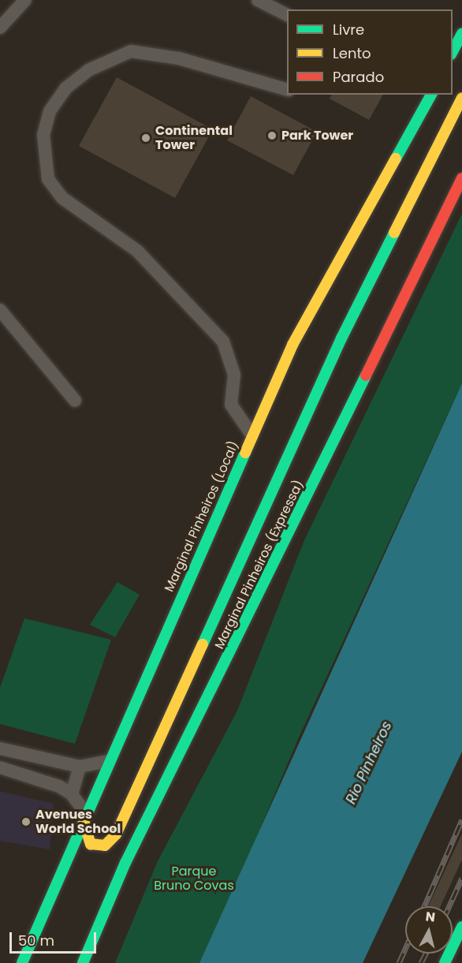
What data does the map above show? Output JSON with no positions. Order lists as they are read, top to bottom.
{
  "streets": {
    "highway": ["Marginal Pinheiros (Local)", "Marginal Pinheiros (Expressa)"]
  },
  "water": ["Rio Pinheiros"],
  "parks": ["Parque Bruno Covas"],
  "places": ["Park Tower", "Continental Tower", "Avenues World School"],
  "legend": ["Livre", "Lento", "Parado"],
  "scale_bar": "50 m",
  "north": "top"
}
